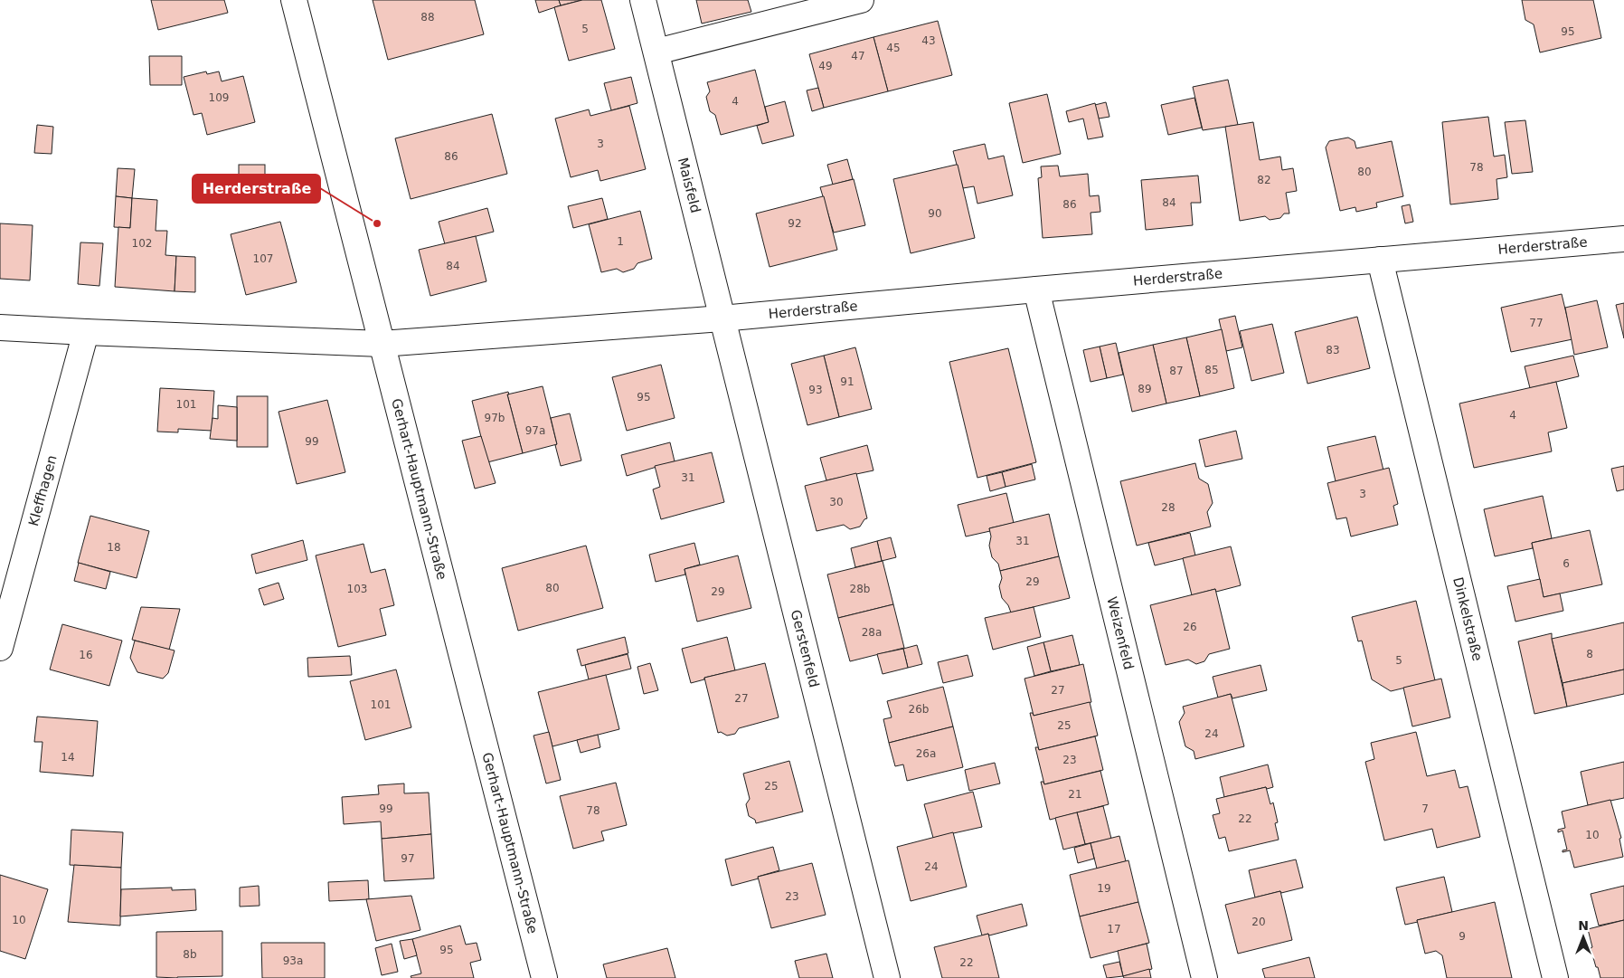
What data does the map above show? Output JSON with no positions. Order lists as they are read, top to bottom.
{
  "streets": {
    "street": [
      "Maisfeld",
      "Herderstraße",
      "Gerhart-Hauptmann-Straße",
      "Kleffhagen",
      "Dinkelstraße",
      "Weizenfeld",
      "Gerstenfeld"
    ]
  },
  "crossings": [
    ["Maisfeld", "Herderstraße"],
    ["Maisfeld", "Gerstenfeld"],
    ["Herderstraße", "Gerhart-Hauptmann-Straße"],
    ["Herderstraße", "Kleffhagen"],
    ["Herderstraße", "Dinkelstraße"],
    ["Herderstraße", "Weizenfeld"],
    ["Herderstraße", "Gerstenfeld"]
  ],
  "places": ["Herderstraße"],
  "house_numbers": [
    "88",
    "5",
    "95",
    "43",
    "45",
    "47",
    "49",
    "109",
    "4",
    "3",
    "86",
    "78",
    "80",
    "82",
    "84",
    "86",
    "90",
    "92",
    "1",
    "102",
    "107",
    "84",
    "77",
    "83",
    "85",
    "87",
    "91",
    "89",
    "93",
    "95",
    "101",
    "4",
    "97b",
    "97a",
    "99",
    "31",
    "3",
    "30",
    "28",
    "31",
    "18",
    "6",
    "29",
    "80",
    "103",
    "28b",
    "29",
    "26",
    "28a",
    "8",
    "16",
    "5",
    "27",
    "27",
    "101",
    "26b",
    "25",
    "24",
    "26a",
    "14",
    "23",
    "25",
    "21",
    "99",
    "7",
    "78",
    "22",
    "10",
    "97",
    "24",
    "19",
    "23",
    "10",
    "20",
    "17",
    "9",
    "95",
    "8b",
    "93a",
    "22"
  ],
  "north": "top"
}
